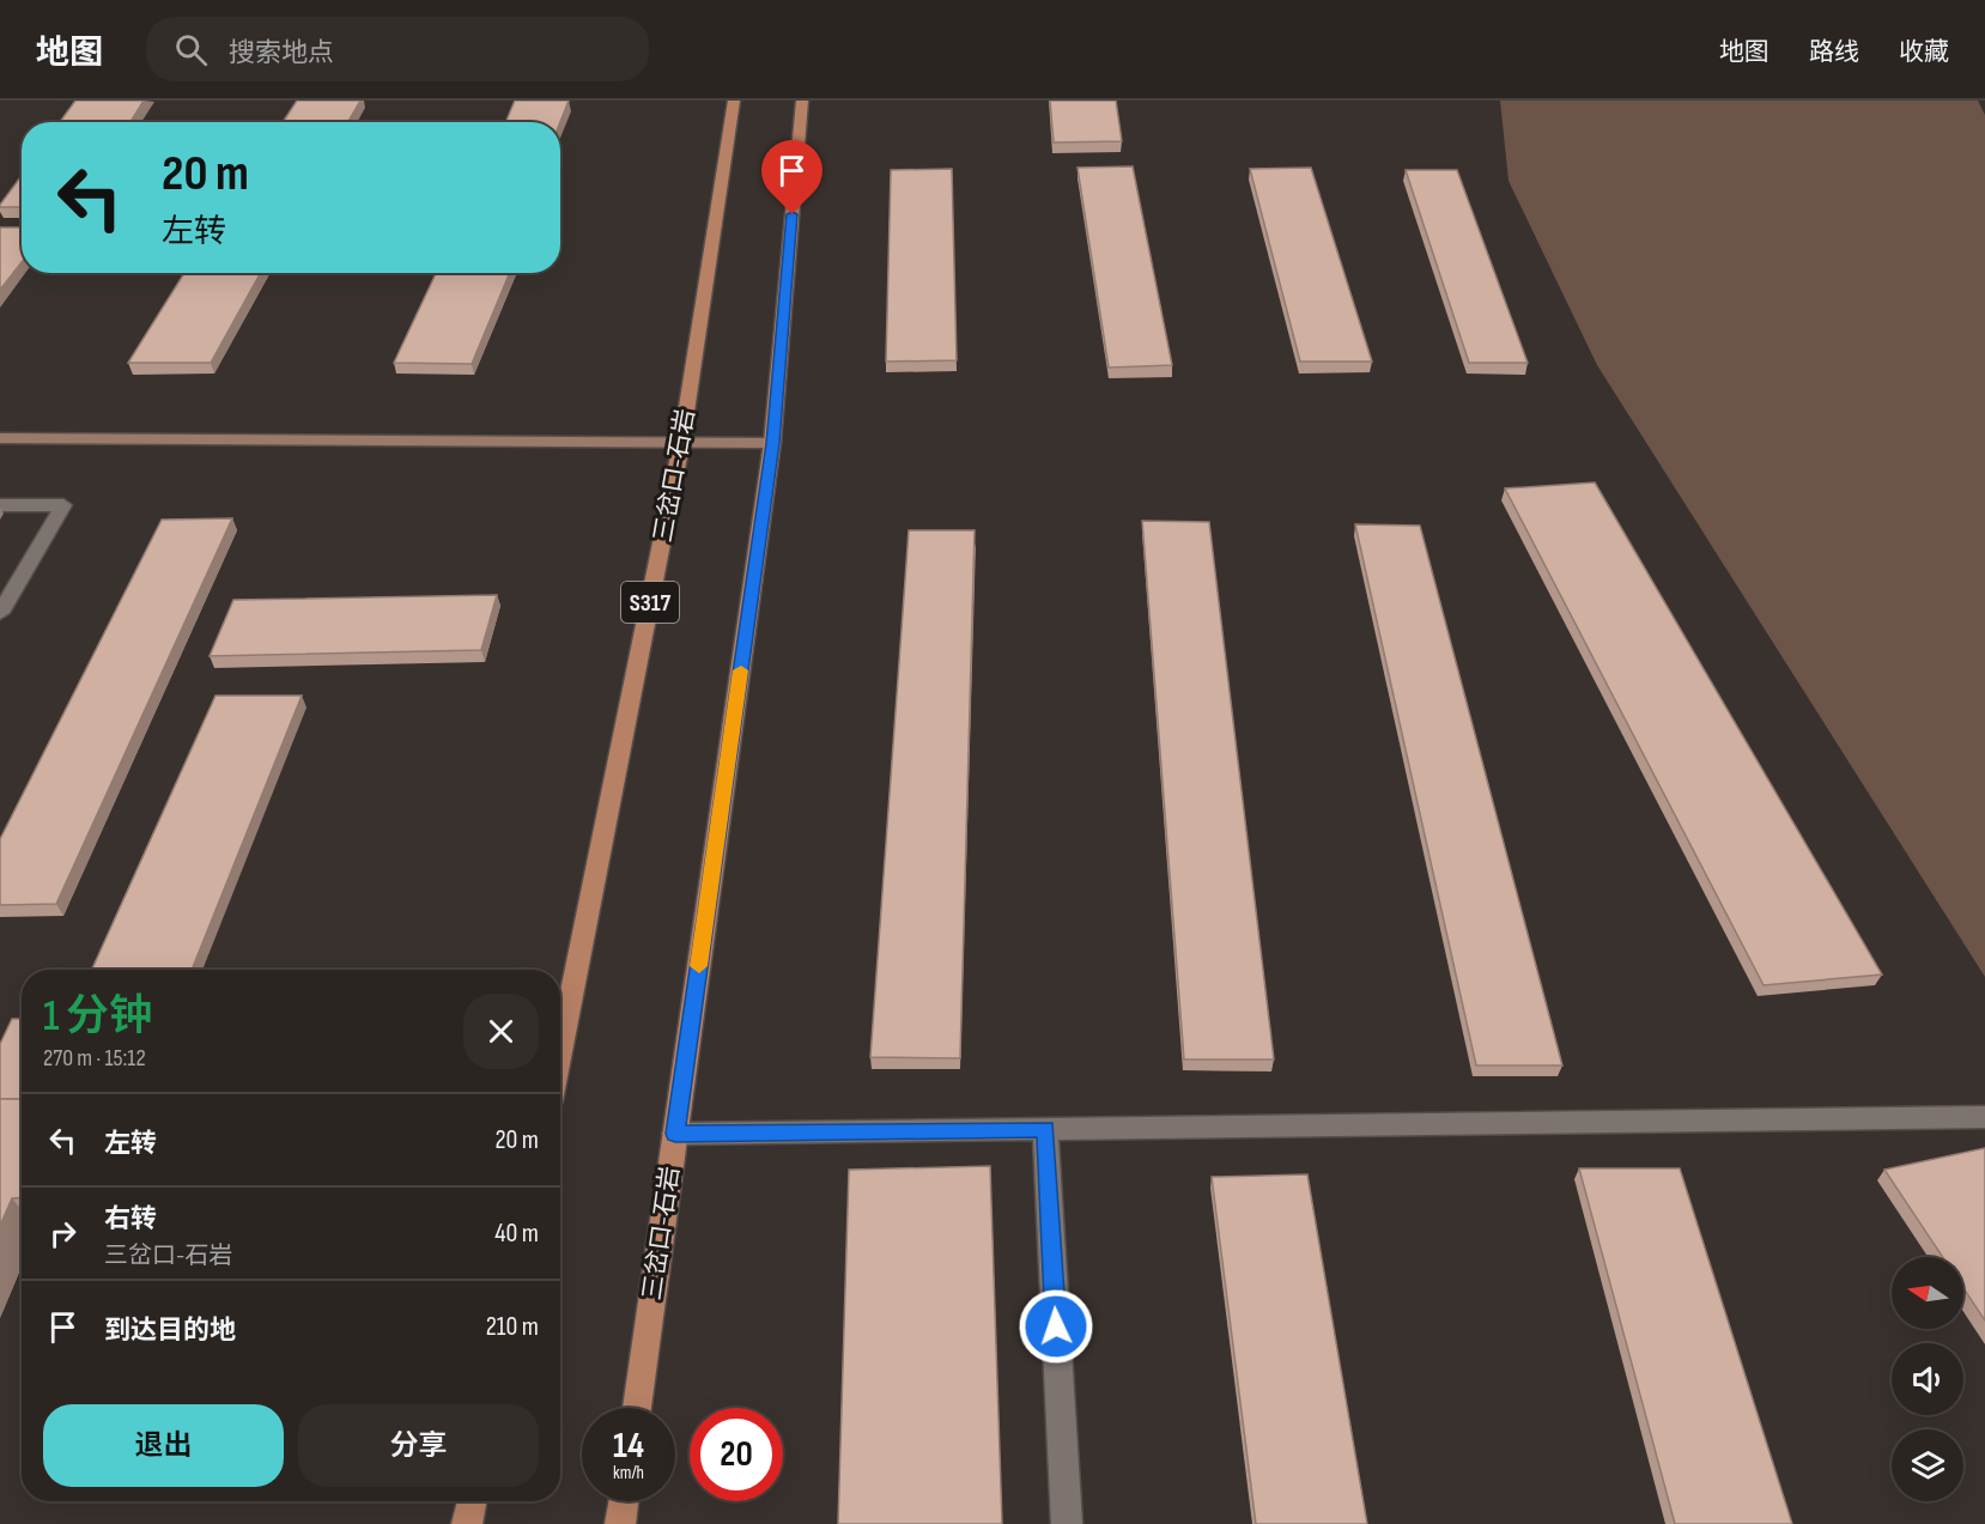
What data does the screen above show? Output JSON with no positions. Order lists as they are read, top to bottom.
{
  "streets": {
    "main road": ["三岔口-石岩", "S317"]
  },
  "north": "left",
  "page": {
    "header": "地图",
    "search": "搜索地点",
    "nav": ["地图", "路线", "收藏"],
    "turn": ["20 m", "左转"],
    "heading": ["1 分钟", "270 m · 15:12"],
    "list": [
      {
        "name": "左转",
        "value": "20 m"
      },
      {
        "name": "右转",
        "note": "三岔口-石岩",
        "value": "40 m"
      },
      {
        "name": "到达目的地",
        "value": "210 m"
      }
    ],
    "buttons": ["退出", "分享"],
    "speed": "14 km/h",
    "limit": "20"
  }
}
